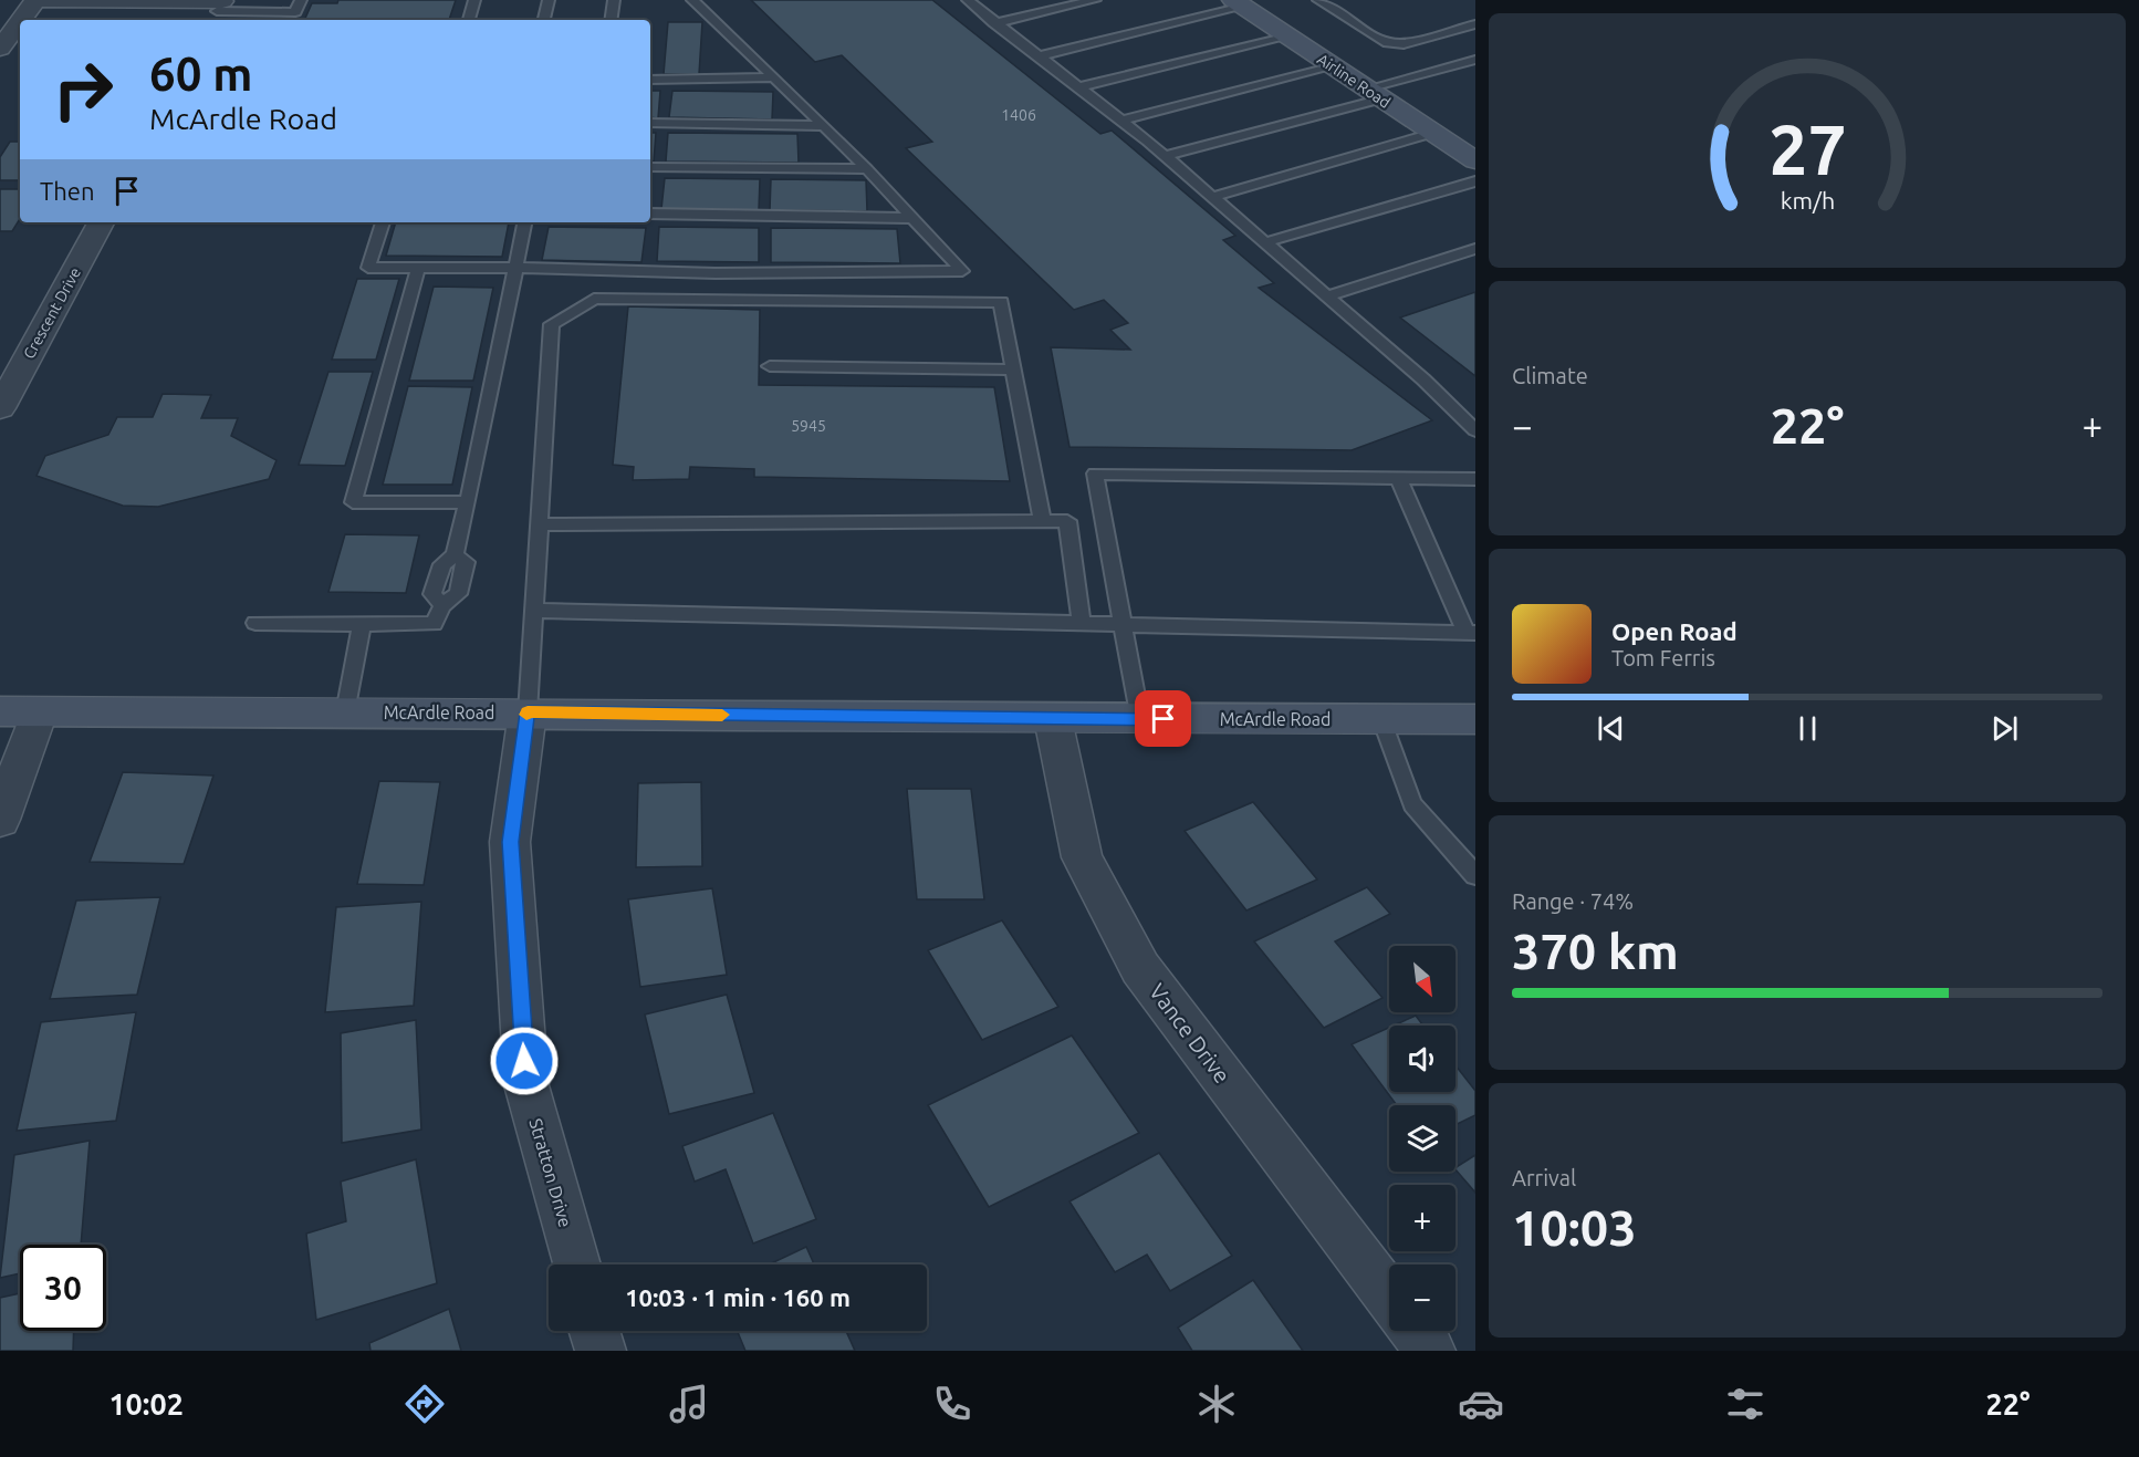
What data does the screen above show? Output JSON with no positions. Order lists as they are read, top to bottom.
{
  "streets": {
    "main road": ["Airline Road", "McArdle Road"],
    "street": ["Crescent Drive", "Vance Drive", "Stratton Drive"]
  },
  "crossings": [
    ["McArdle Road", "Vance Drive"],
    ["McArdle Road", "Stratton Drive"]
  ],
  "house_numbers": ["1406", "5945"],
  "north": "bottom right",
  "page": {
    "turn": ["60 m", "McArdle Road"],
    "then": "Then",
    "tile": [
      "Climate",
      ["Range · 74%", "370 km"],
      ["Arrival", "10:03"]
    ],
    "heat": ["−", "22°", "+"],
    "song": ["Open Road", "Tom Ferris"],
    "map_buttons": ["+", "−"],
    "limit": "30",
    "trip": "10:03 · 1 min · 160 m",
    "tabs": ["10:02", "22°"],
    "gauge": ["27", "km/h"]
  }
}
